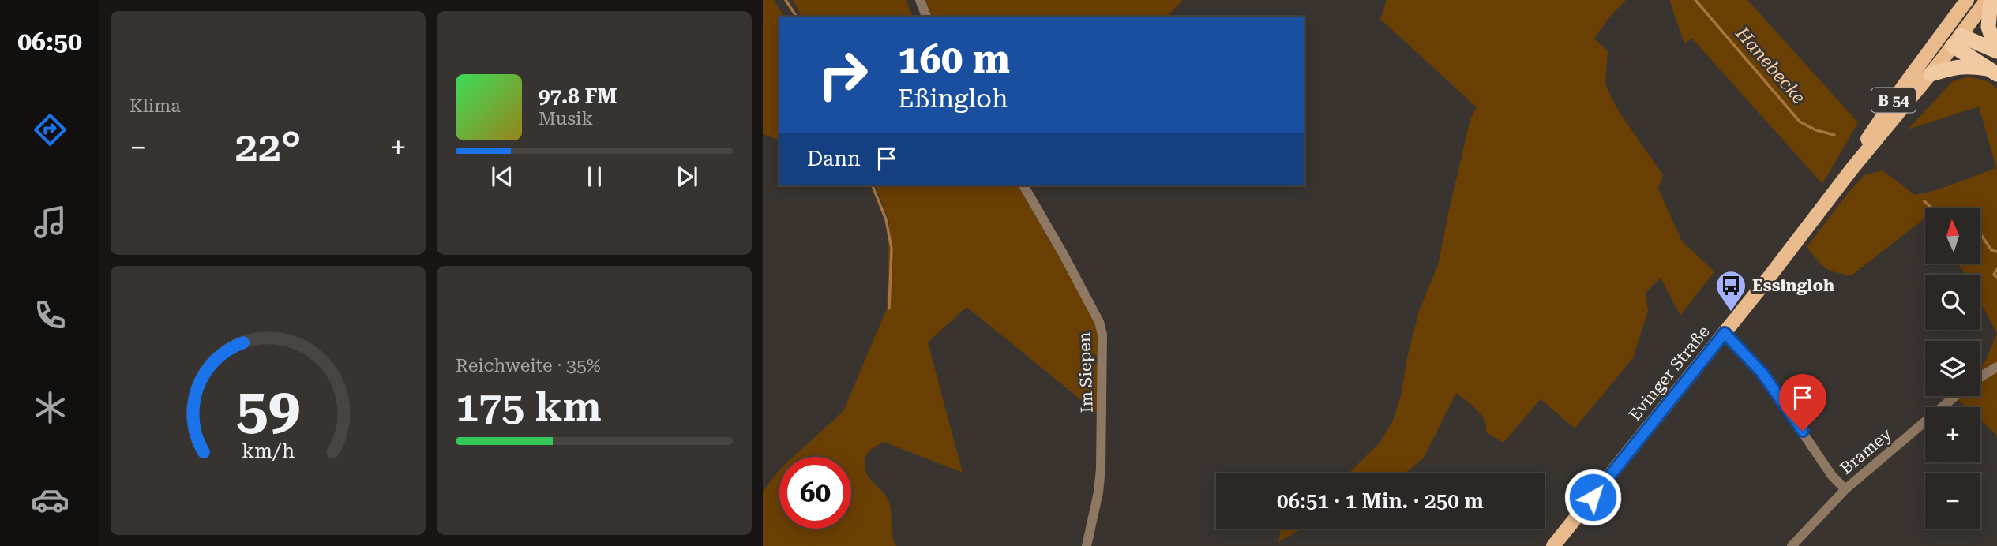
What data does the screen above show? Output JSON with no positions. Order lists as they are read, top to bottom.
{
  "streets": {
    "main road": ["B 54", "Evinger Straße"],
    "street": ["Im Siepen", "Bramey"]
  },
  "crossings": [
    ["B 54", "Evinger Straße"]
  ],
  "water": ["Hanebecke"],
  "places": {
    "bus stop": ["Essingloh"]
  },
  "north": "top",
  "page": {
    "tabs": "06:50",
    "tile": [
      "Klima",
      ["Reichweite · 35%", "175 km"]
    ],
    "turn": ["160 m", "Eßingloh"],
    "song": ["97.8 FM", "Musik"],
    "heat": ["−", "22°", "+"],
    "then": "Dann",
    "map_buttons": ["+", "−"],
    "limit": "60",
    "trip": "06:51 · 1 Min. · 250 m",
    "gauge": ["59", "km/h"]
  }
}
